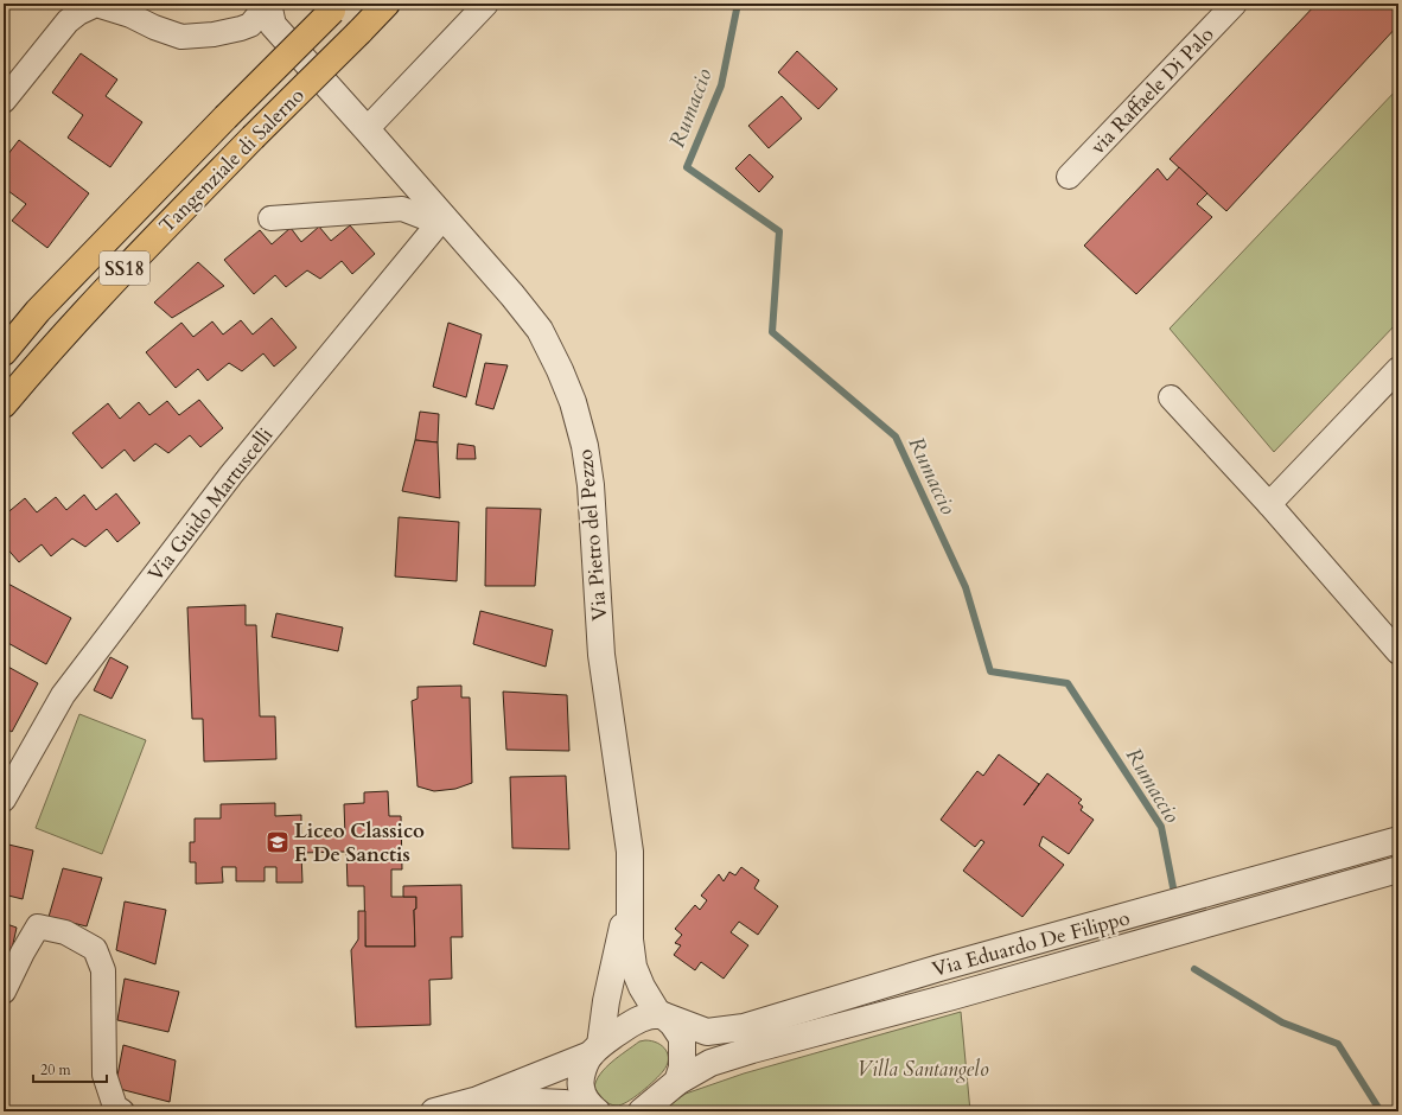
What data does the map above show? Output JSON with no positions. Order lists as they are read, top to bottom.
{
  "streets": {
    "highway": ["Tangenziale di Salerno", "SS18"],
    "street": [
      "via Raffaele Di Palo",
      "Via Guido Martuscelli",
      "Via Pietro del Pezzo",
      "Via Eduardo De Filippo"
    ]
  },
  "crossings": [
    ["Via Guido Martuscelli", "Via Pietro del Pezzo"],
    ["Via Pietro del Pezzo", "Via Eduardo De Filippo"]
  ],
  "water": ["Rumaccio"],
  "parks": ["Villa Santangelo"],
  "places": {
    "school or university": ["Liceo Classico F. De Sanctis"]
  },
  "scale_bar": "20 m"
}
